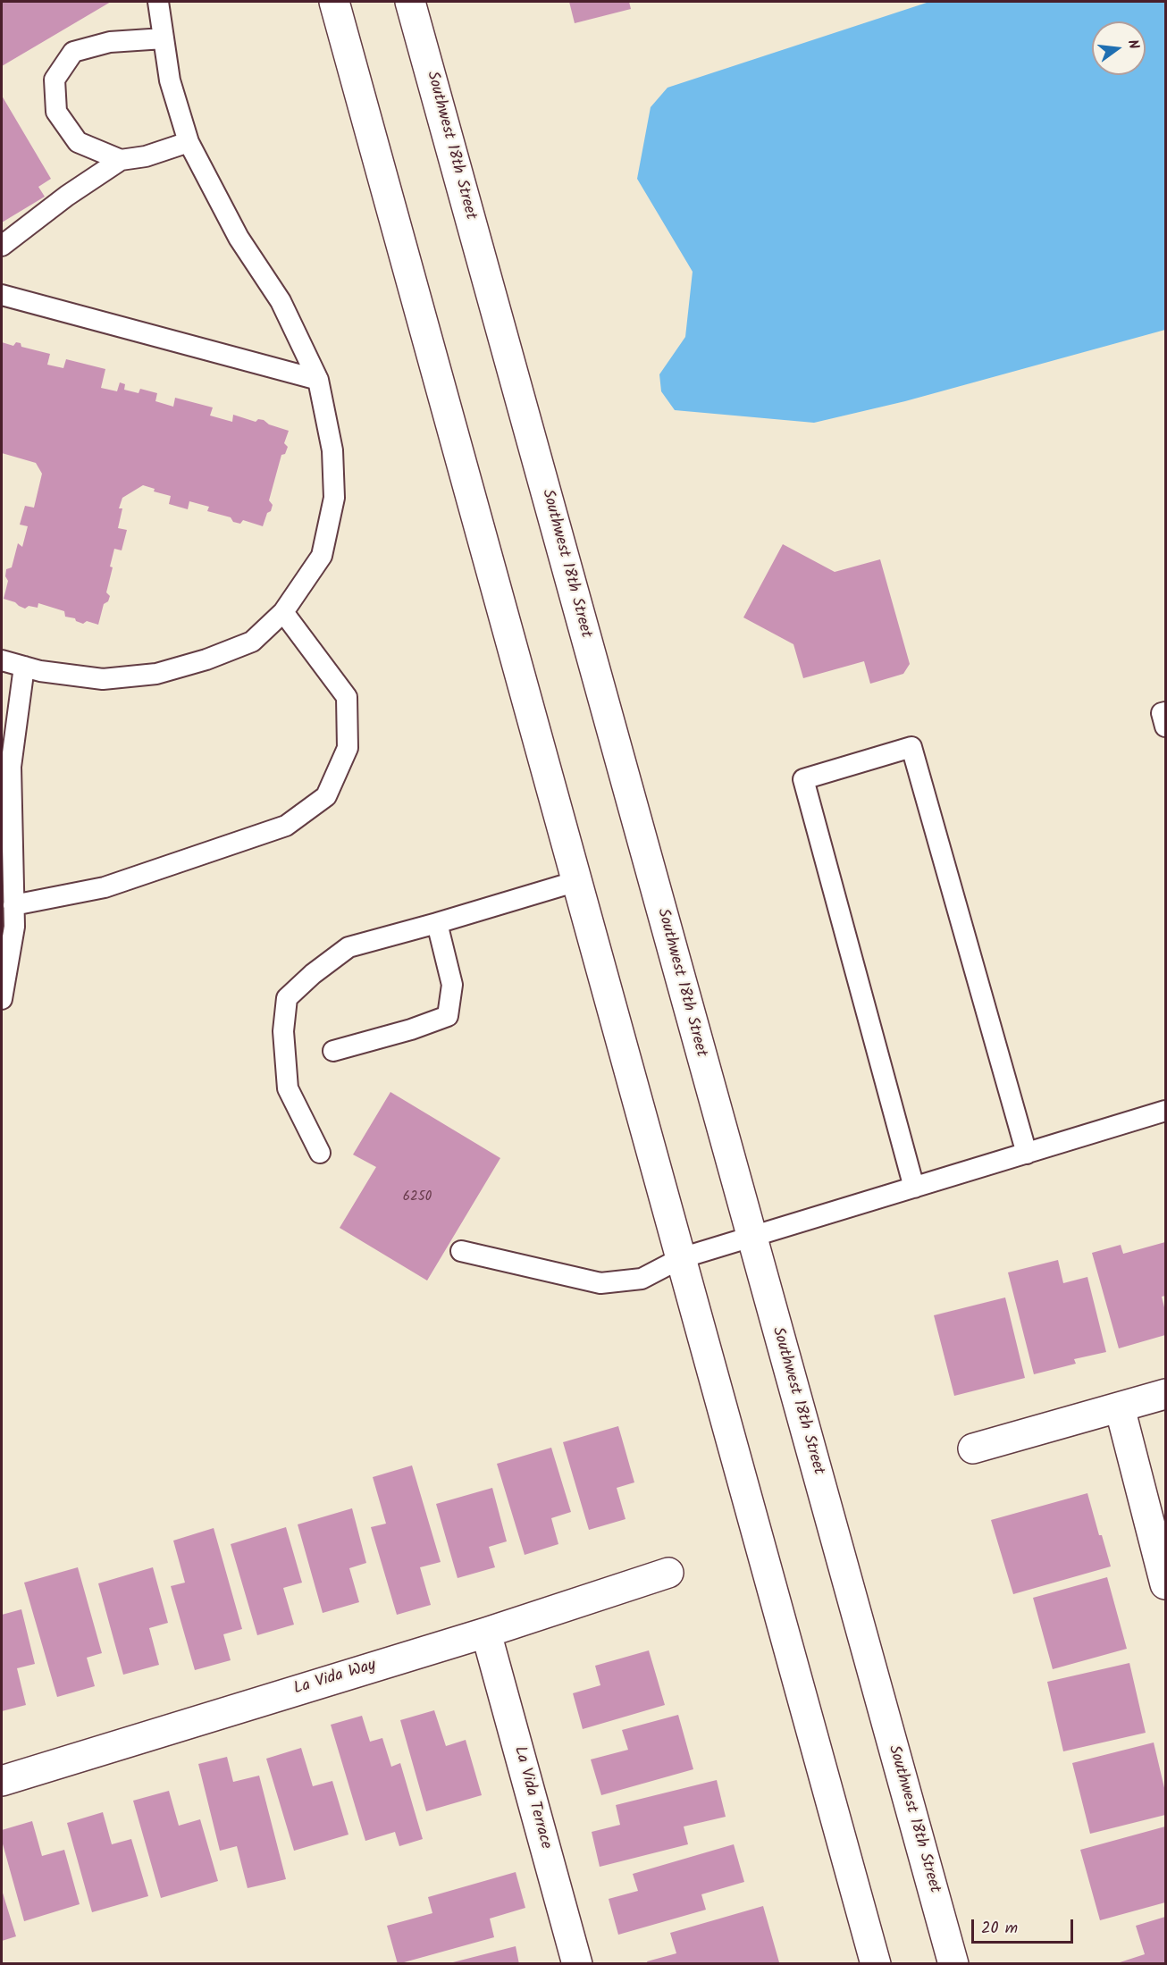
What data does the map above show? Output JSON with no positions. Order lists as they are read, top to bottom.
{
  "streets": {
    "main road": ["Southwest 18th Street", "La Vida Way", "La Vida Terrace"]
  },
  "crossings": [
    ["La Vida Way", "La Vida Terrace"]
  ],
  "house_numbers": ["6250"],
  "scale_bar": "20 m",
  "north": "right"
}
